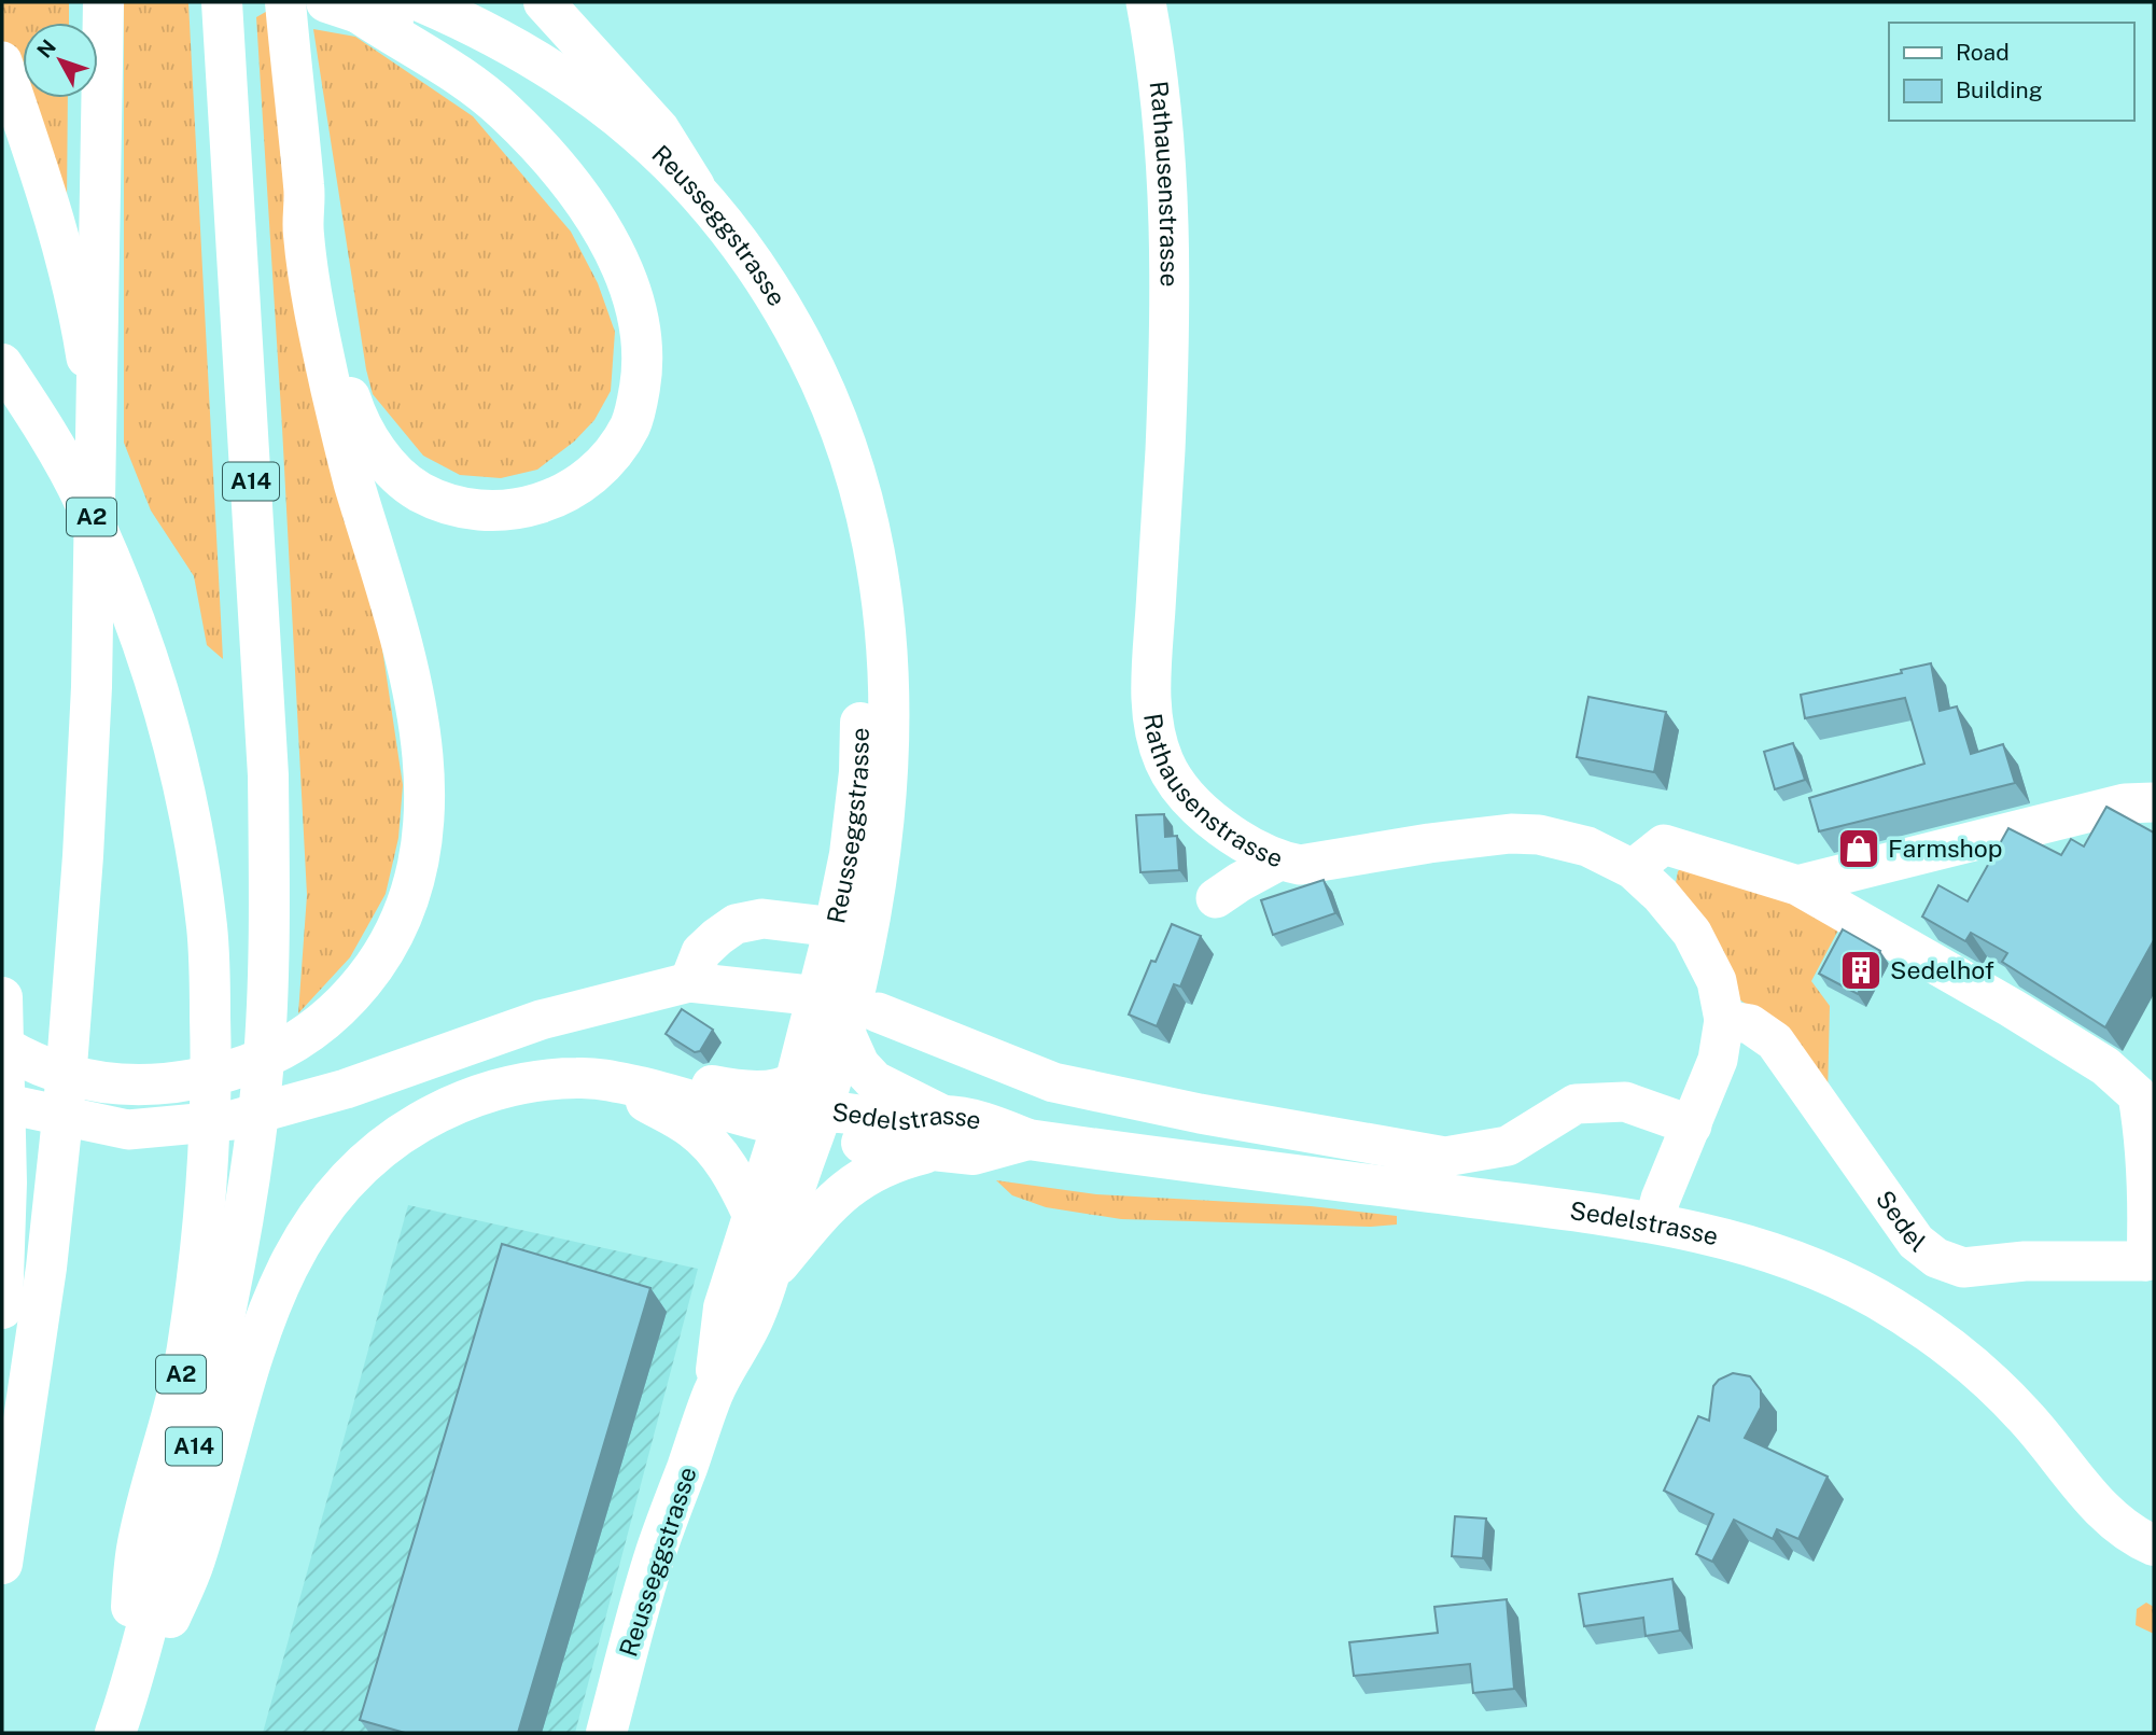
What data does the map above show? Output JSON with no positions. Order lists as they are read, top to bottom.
{
  "streets": {
    "main road": [
      "Reusseggstrasse",
      "A14",
      "A2",
      "Sedelstrasse"
    ],
    "street": ["Rathausenstrasse", "Sedel"]
  },
  "crossings": [
    ["Rathausenstrasse", "Sedelstrasse"],
    ["Rathausenstrasse", "Sedel"],
    ["Reusseggstrasse", "A2"],
    ["Reusseggstrasse", "Sedelstrasse"],
    ["A14", "A2"],
    ["A2", "Sedelstrasse"]
  ],
  "places": {
    "shop": ["Farmshop"],
    "building": ["Sedelhof"]
  },
  "legend": ["Road", "Building"],
  "north": "top left"
}
